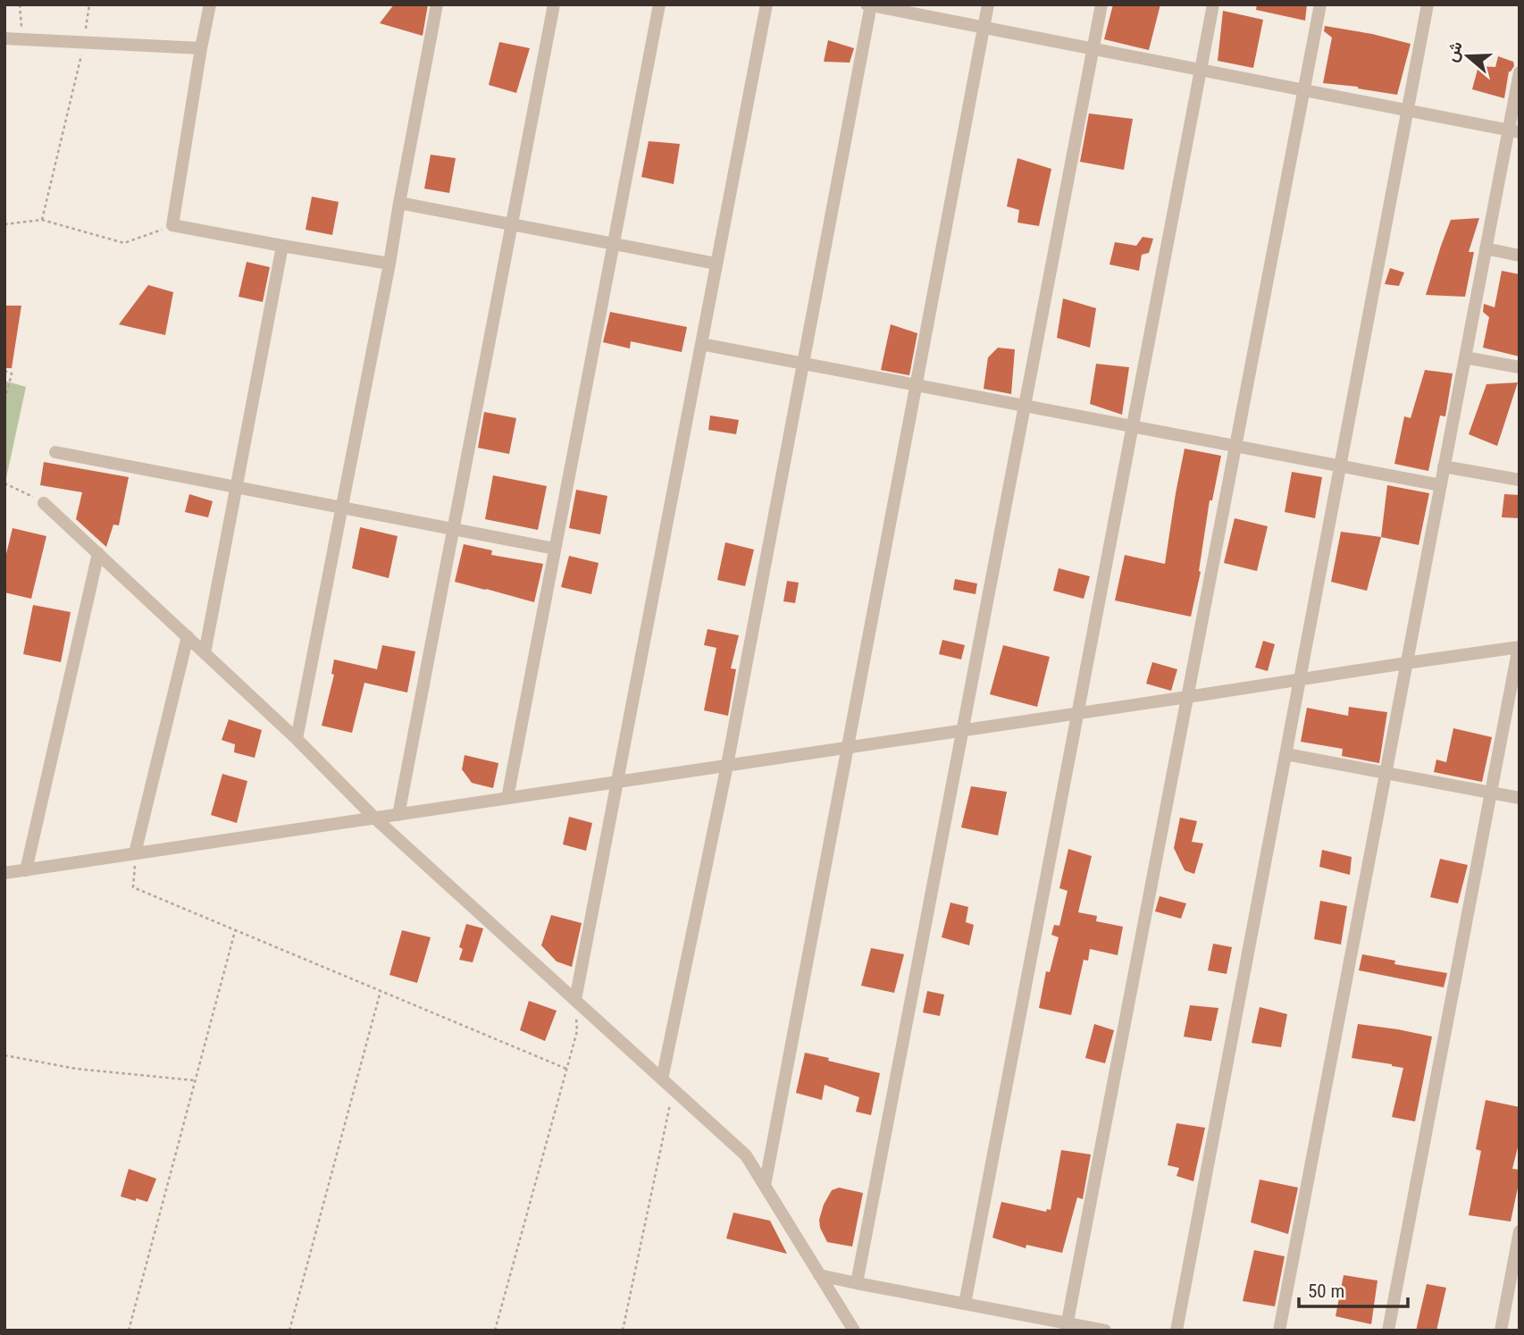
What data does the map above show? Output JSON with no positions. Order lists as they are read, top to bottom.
{
  "scale_bar": "50 m",
  "north": "left"
}
